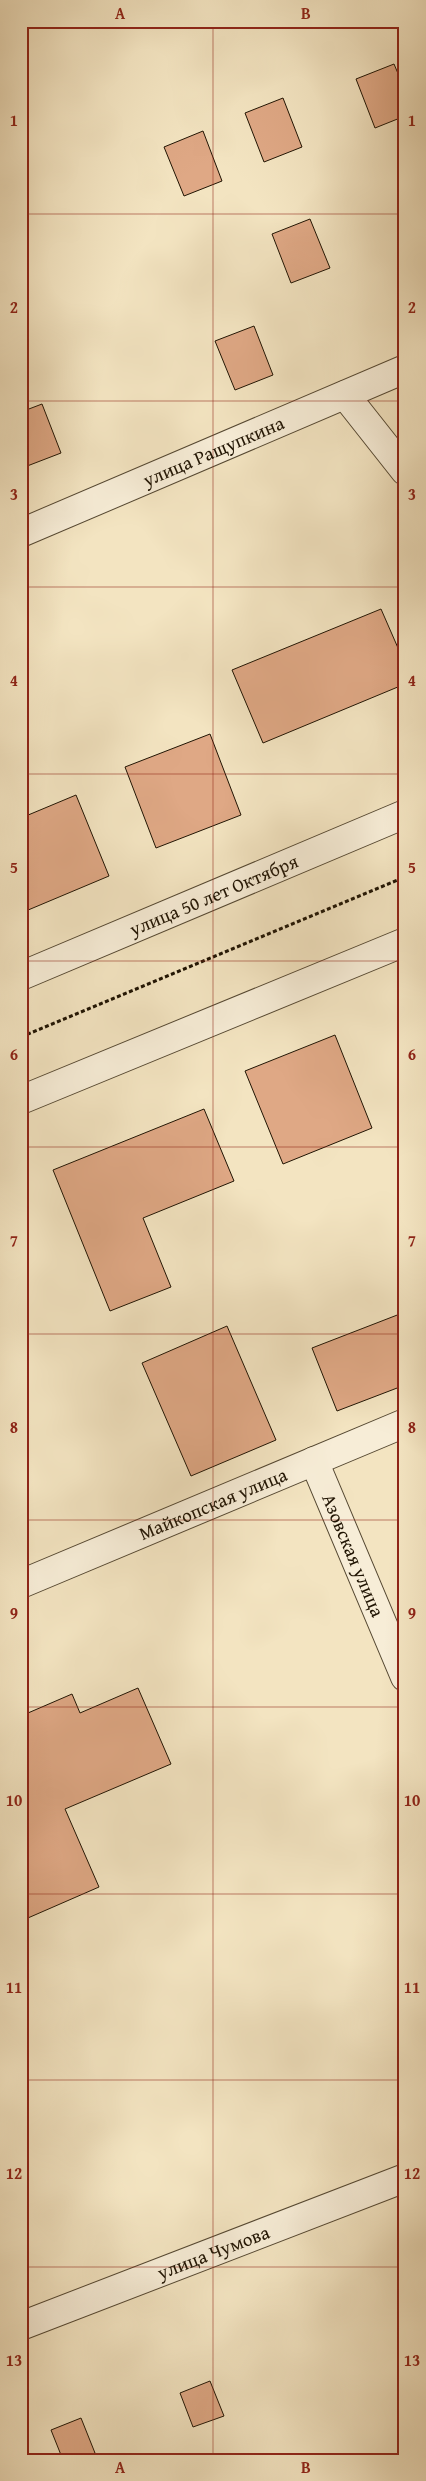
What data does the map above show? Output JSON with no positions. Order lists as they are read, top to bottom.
{
  "streets": {
    "street": [
      "улица Ращупкина",
      "улица 50 лет Октября",
      "Майкопская улица",
      "Азовская улица",
      "улица Чумова"
    ]
  },
  "crossings": [
    ["Майкопская улица", "Азовская улица"]
  ],
  "grid": {
    "columns": ["A", "B"],
    "rows": [
      "1",
      "2",
      "3",
      "4",
      "5",
      "6",
      "7",
      "8",
      "9",
      "10",
      "11",
      "12",
      "13"
    ]
  }
}
